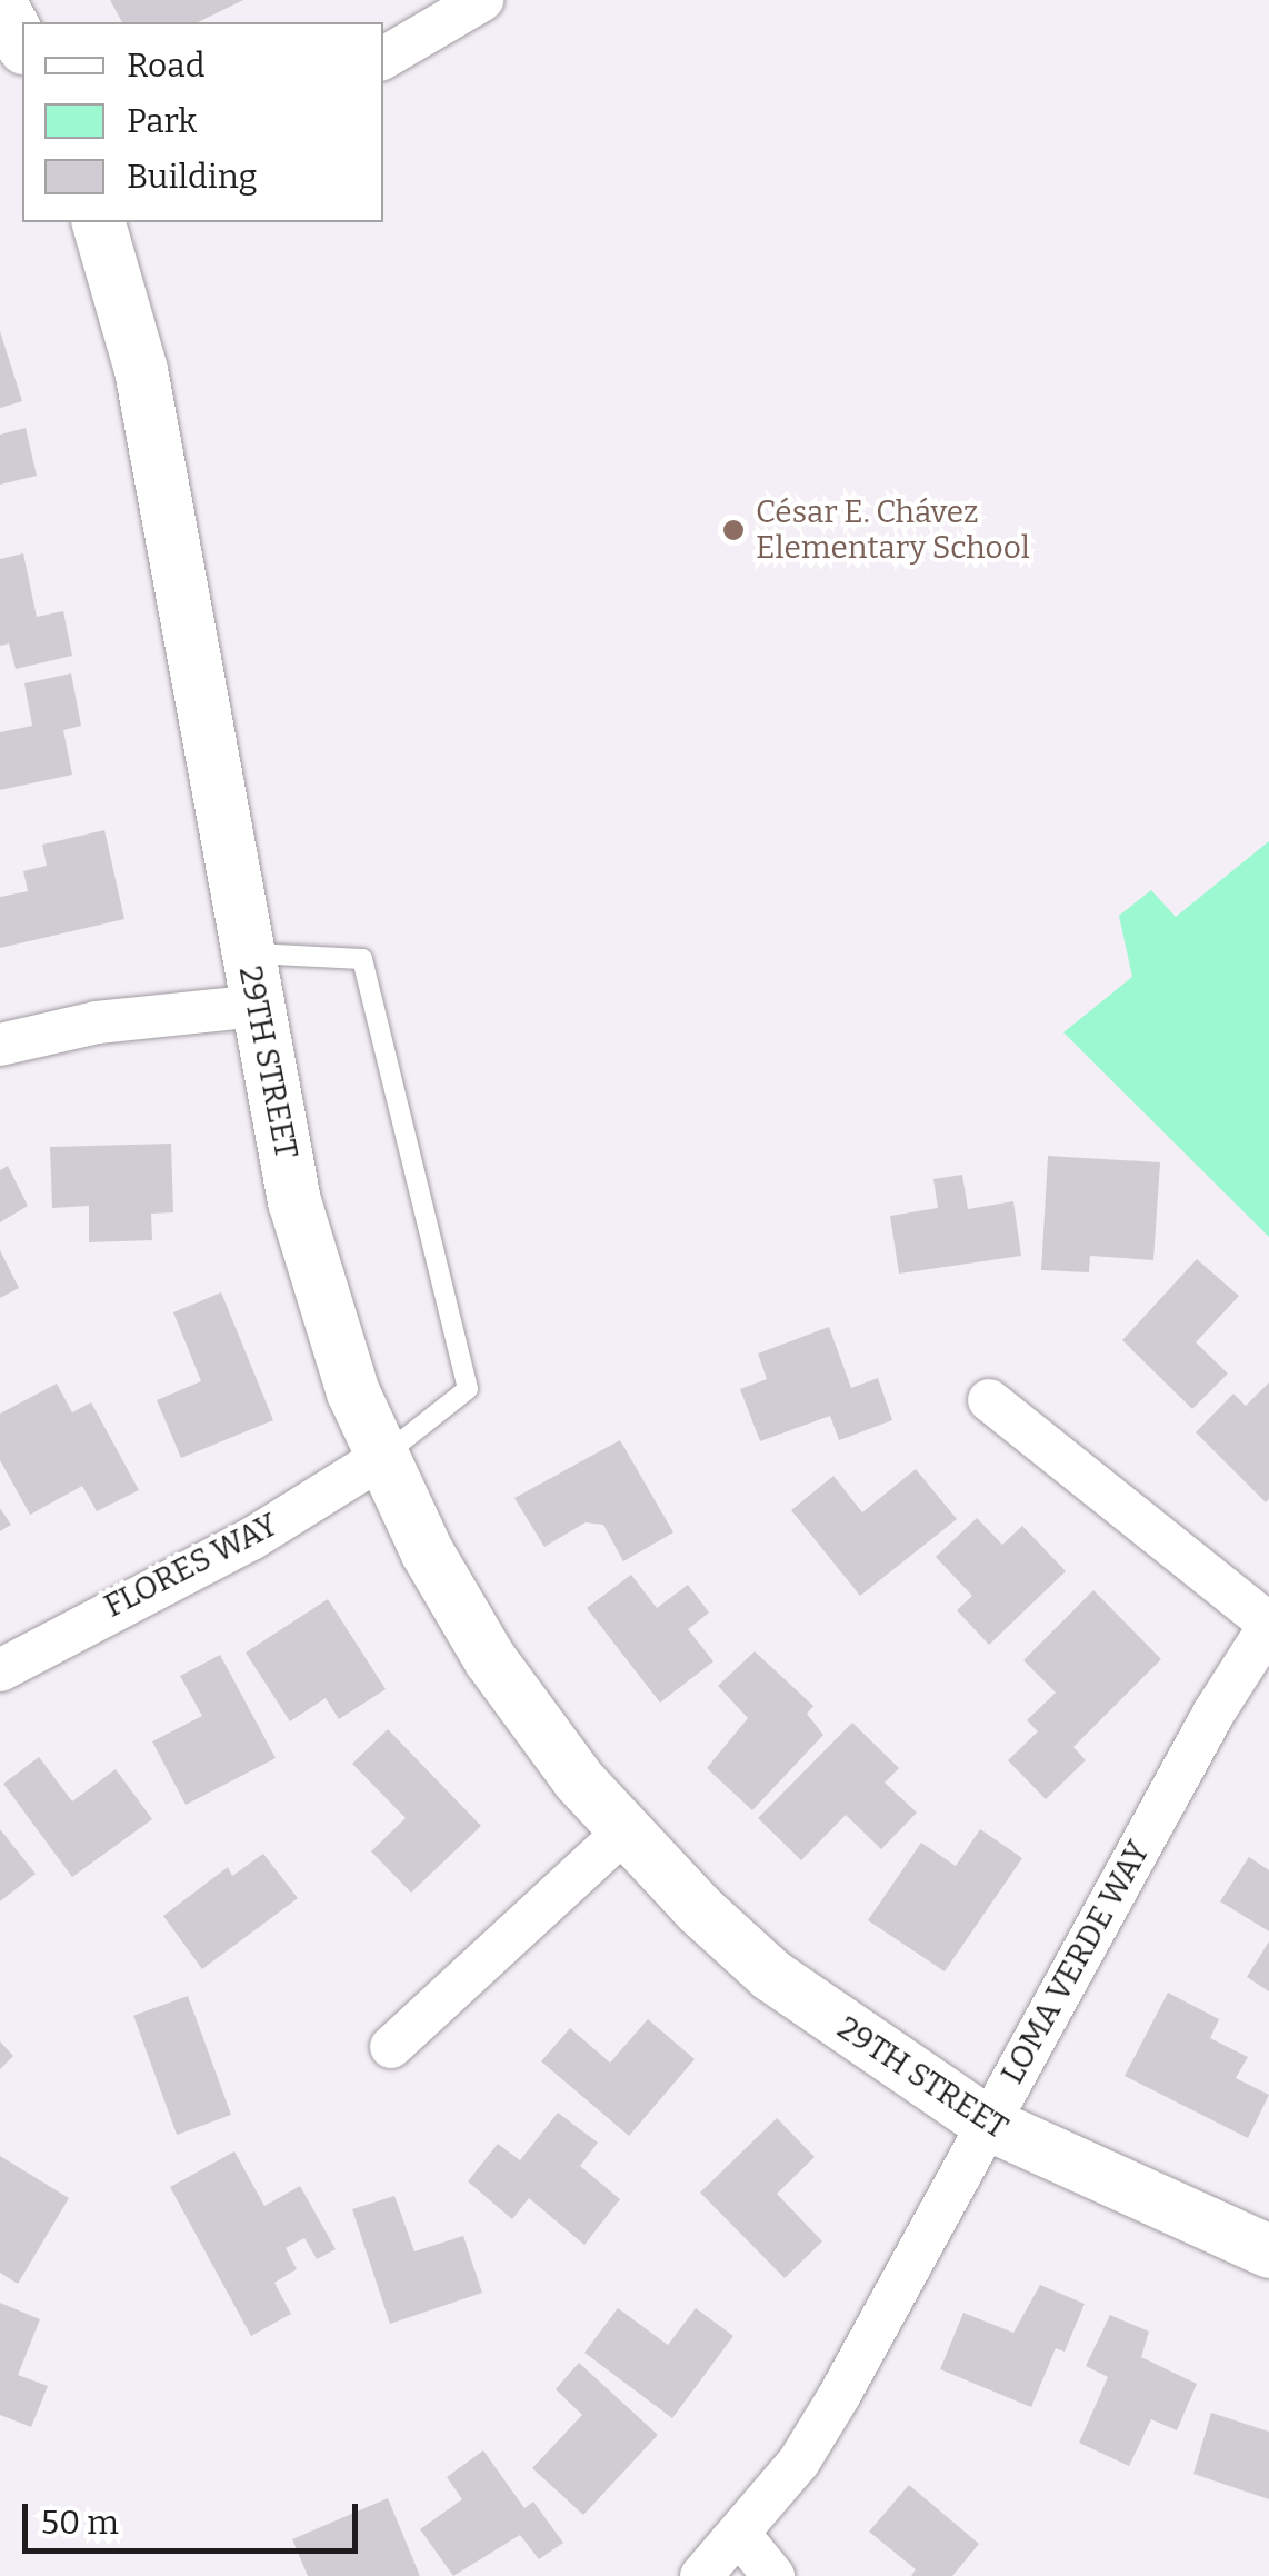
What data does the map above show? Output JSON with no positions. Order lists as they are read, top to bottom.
{
  "streets": {
    "street": ["29TH STREET", "FLORES WAY", "LOMA VERDE WAY"]
  },
  "crossings": [
    ["29TH STREET", "FLORES WAY"],
    ["29TH STREET", "LOMA VERDE WAY"]
  ],
  "places": ["César E. Chávez Elementary School"],
  "legend": ["Road", "Park", "Building"],
  "scale_bar": "50 m"
}
